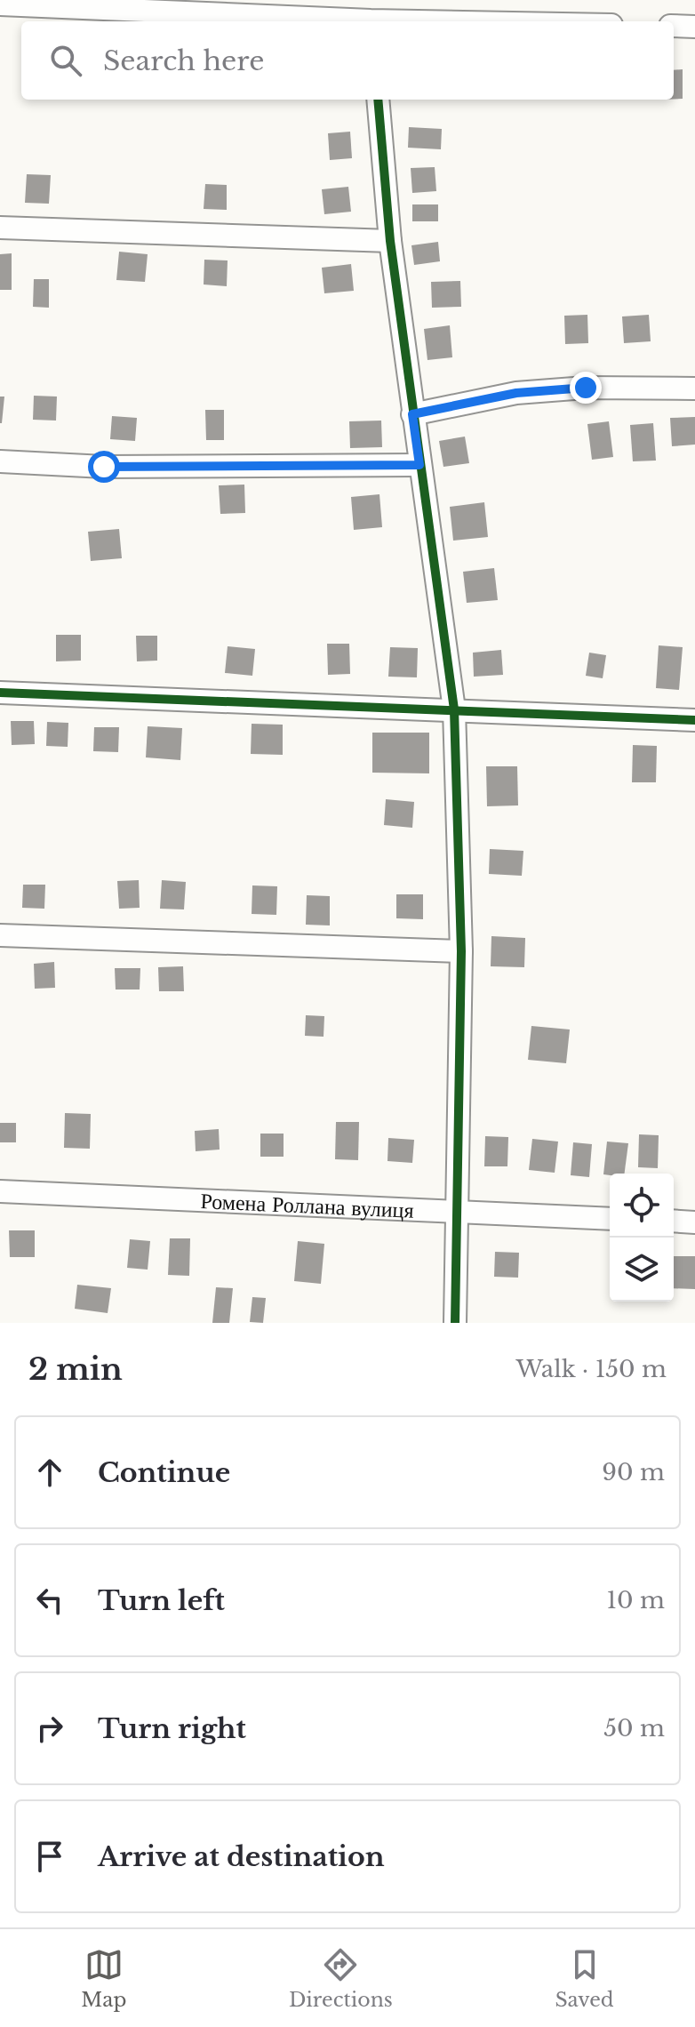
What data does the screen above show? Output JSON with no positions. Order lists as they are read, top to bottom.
{
  "streets": {
    "street": ["Ромена Роллана вулиця"]
  },
  "page": {
    "search": "Search here",
    "heading": ["2 min", "Walk · 150 m"],
    "list": [
      ["Continue", "90 m"],
      ["Turn left", "10 m"],
      ["Turn right", "50 m"],
      "Arrive at destination"
    ],
    "nav": ["Map", "Directions", "Saved"]
  }
}
